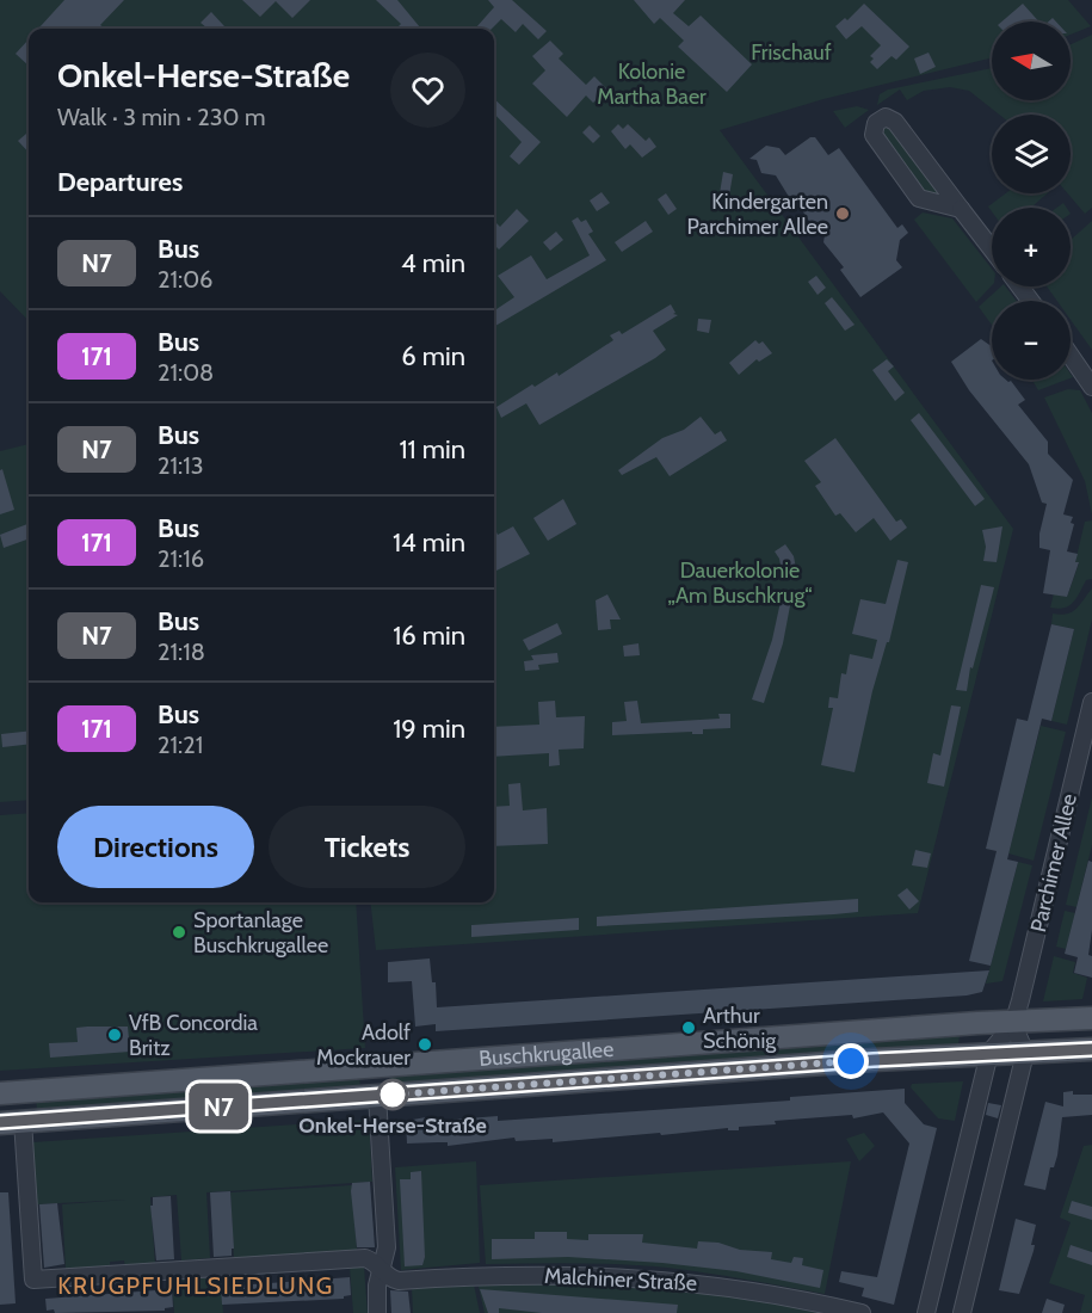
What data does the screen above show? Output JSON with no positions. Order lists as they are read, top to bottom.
{
  "streets": {
    "main road": ["Buschkrugallee"],
    "street": ["Parchimer Allee", "Malchiner Straße"]
  },
  "crossings": [
    ["Parchimer Allee", "Buschkrugallee"],
    ["Buschkrugallee", "Malchiner Straße"]
  ],
  "districts": ["KRUGPFUHLSIEDLUNG"],
  "parks": ["Frischauf", "Kolonie Martha Baer", "Dauerkolonie „Am Buschkrug“"],
  "places": [
    "Kindergarten Parchimer Allee",
    "Sportanlage Buschkrugallee",
    "Arthur Schönig",
    "VfB Concordia Britz",
    "Adolf Mockrauer",
    "Onkel-Herse-Straße"
  ],
  "lines": ["bus line N7"],
  "north": "left",
  "page": {
    "on_map": "N7",
    "map_buttons": ["+", "−"],
    "heading": [
      ["Onkel-Herse-Straße", "Walk · 3 min · 230 m"],
      "Departures"
    ],
    "list": [
      {
        "mark": "N7",
        "name": "Bus",
        "note": "21:06",
        "value": "4 min"
      },
      {
        "mark": "171",
        "name": "Bus",
        "note": "21:08",
        "value": "6 min"
      },
      {
        "mark": "N7",
        "name": "Bus",
        "note": "21:13",
        "value": "11 min"
      },
      {
        "mark": "171",
        "name": "Bus",
        "note": "21:16",
        "value": "14 min"
      },
      {
        "mark": "N7",
        "name": "Bus",
        "note": "21:18",
        "value": "16 min"
      },
      {
        "mark": "171",
        "name": "Bus",
        "note": "21:21",
        "value": "19 min"
      }
    ],
    "buttons": ["Directions", "Tickets"]
  }
}
